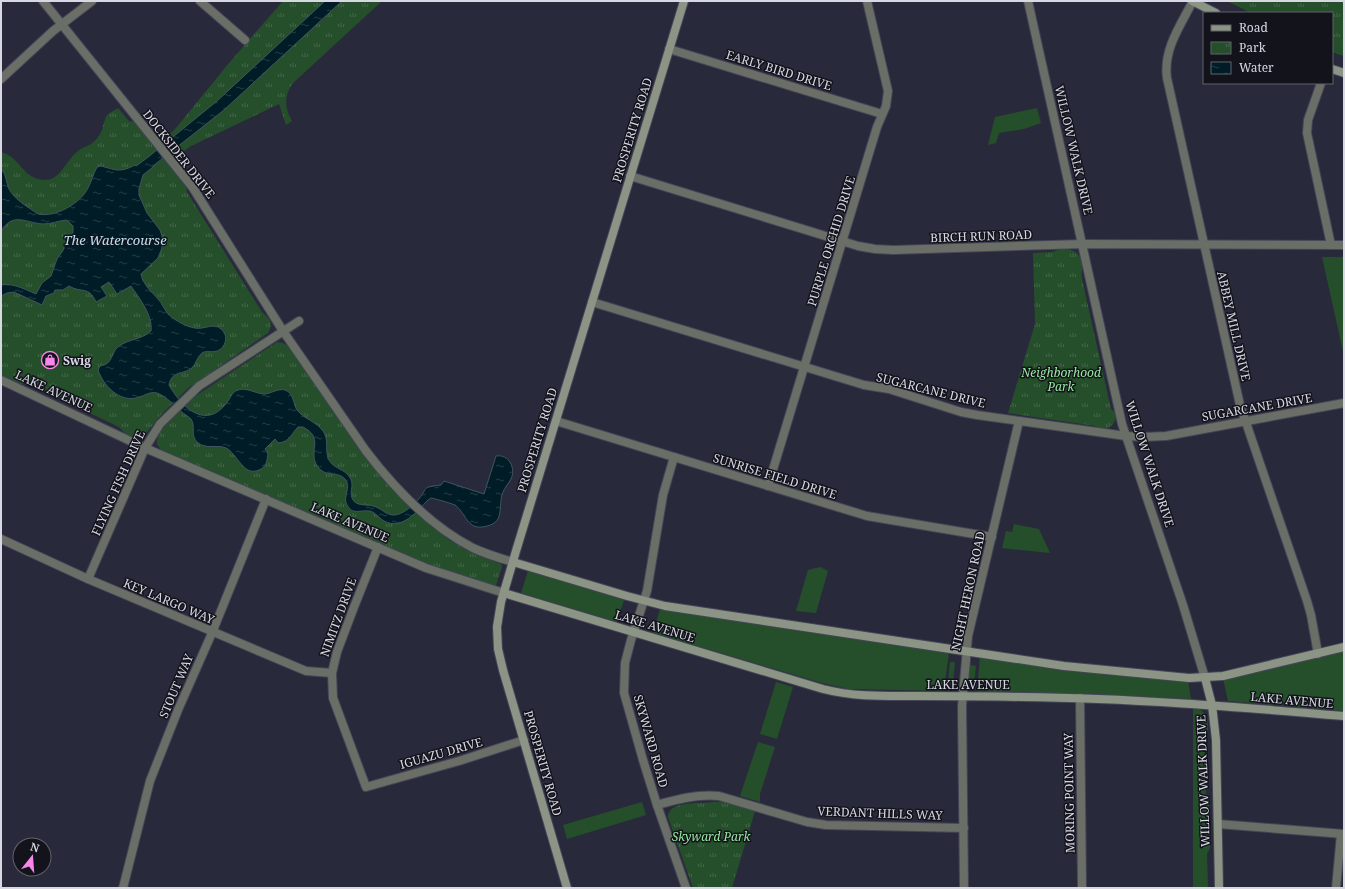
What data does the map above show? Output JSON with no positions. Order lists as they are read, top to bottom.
{
  "streets": {
    "street": [
      "EARLY BIRD DRIVE",
      "PROSPERITY ROAD",
      "WILLOW WALK DRIVE",
      "DOCKSIDER DRIVE",
      "BIRCH RUN ROAD",
      "PURPLE ORCHID DRIVE",
      "ABBEY MILL DRIVE",
      "SUGARCANE DRIVE",
      "LAKE AVENUE",
      "SUNRISE FIELD DRIVE",
      "FLYING FISH DRIVE",
      "NIGHT HERON ROAD",
      "KEY LARGO WAY",
      "NIMITZ DRIVE",
      "STOUT WAY",
      "SKYWARD ROAD",
      "IGUAZU DRIVE",
      "MORING POINT WAY",
      "VERDANT HILLS WAY"
    ]
  },
  "crossings": [
    ["EARLY BIRD DRIVE", "PROSPERITY ROAD"],
    ["EARLY BIRD DRIVE", "PURPLE ORCHID DRIVE"],
    ["PROSPERITY ROAD", "BIRCH RUN ROAD"],
    ["PROSPERITY ROAD", "SUGARCANE DRIVE"],
    ["PROSPERITY ROAD", "LAKE AVENUE"],
    ["PROSPERITY ROAD", "SUNRISE FIELD DRIVE"],
    ["PROSPERITY ROAD", "IGUAZU DRIVE"],
    ["WILLOW WALK DRIVE", "BIRCH RUN ROAD"],
    ["WILLOW WALK DRIVE", "SUGARCANE DRIVE"],
    ["WILLOW WALK DRIVE", "LAKE AVENUE"],
    ["DOCKSIDER DRIVE", "LAKE AVENUE"],
    ["DOCKSIDER DRIVE", "FLYING FISH DRIVE"],
    ["BIRCH RUN ROAD", "PURPLE ORCHID DRIVE"],
    ["BIRCH RUN ROAD", "ABBEY MILL DRIVE"],
    ["PURPLE ORCHID DRIVE", "SUGARCANE DRIVE"],
    ["PURPLE ORCHID DRIVE", "SUNRISE FIELD DRIVE"],
    ["ABBEY MILL DRIVE", "SUGARCANE DRIVE"],
    ["ABBEY MILL DRIVE", "LAKE AVENUE"],
    ["SUGARCANE DRIVE", "NIGHT HERON ROAD"],
    ["LAKE AVENUE", "FLYING FISH DRIVE"],
    ["LAKE AVENUE", "NIGHT HERON ROAD"],
    ["LAKE AVENUE", "NIMITZ DRIVE"],
    ["LAKE AVENUE", "STOUT WAY"],
    ["LAKE AVENUE", "SKYWARD ROAD"],
    ["LAKE AVENUE", "MORING POINT WAY"],
    ["SUNRISE FIELD DRIVE", "NIGHT HERON ROAD"],
    ["SUNRISE FIELD DRIVE", "SKYWARD ROAD"],
    ["FLYING FISH DRIVE", "KEY LARGO WAY"],
    ["NIGHT HERON ROAD", "VERDANT HILLS WAY"],
    ["KEY LARGO WAY", "NIMITZ DRIVE"],
    ["KEY LARGO WAY", "STOUT WAY"],
    ["NIMITZ DRIVE", "IGUAZU DRIVE"],
    ["SKYWARD ROAD", "VERDANT HILLS WAY"]
  ],
  "water": ["The Watercourse"],
  "parks": ["Neighborhood Park", "Skyward Park"],
  "places": {
    "shop": ["Swig"]
  },
  "legend": ["Road", "Park", "Water"],
  "north": "top"
}
